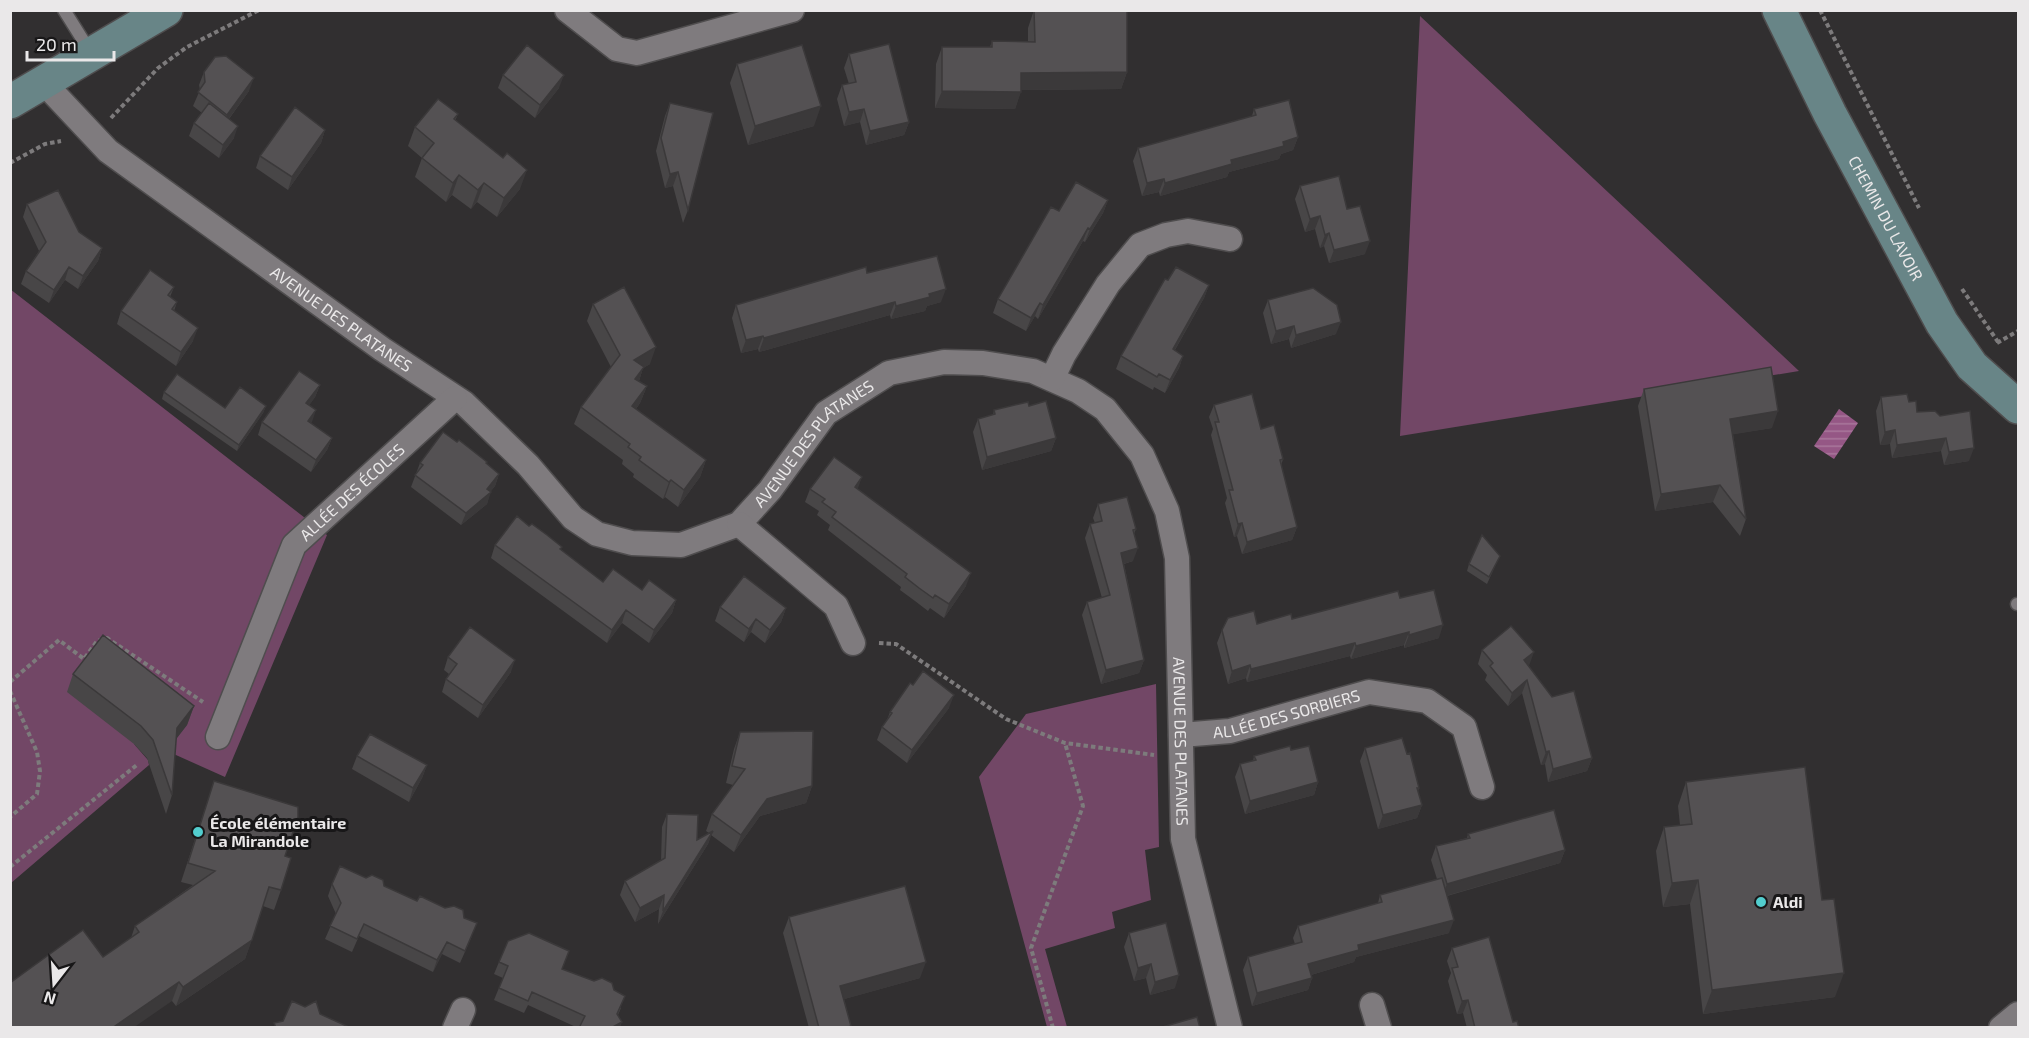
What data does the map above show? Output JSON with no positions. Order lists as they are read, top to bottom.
{
  "streets": {
    "street": [
      "CHEMIN DU LAVOIR",
      "AVENUE DES PLATANES",
      "ALLÉE DES ÉCOLES",
      "ALLÉE DES SORBIERS"
    ]
  },
  "crossings": [
    ["AVENUE DES PLATANES", "ALLÉE DES ÉCOLES"],
    ["AVENUE DES PLATANES", "ALLÉE DES SORBIERS"]
  ],
  "places": ["École élémentaire La Mirandole", "Aldi"],
  "scale_bar": "20 m",
  "north": "bottom"
}
